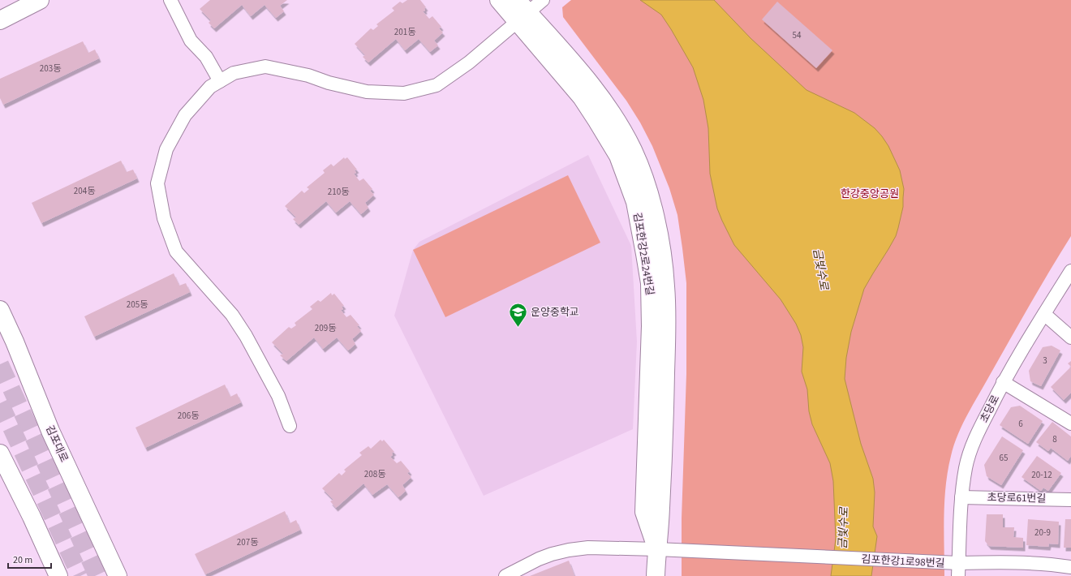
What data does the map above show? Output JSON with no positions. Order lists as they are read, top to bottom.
{
  "streets": {
    "street": [
      "김포한강2로24번길",
      "초당로",
      "김포대로",
      "초당로61번길",
      "김포한강1로98번길"
    ]
  },
  "crossings": [
    ["김포한강2로24번길", "김포한강1로98번길"],
    ["초당로", "초당로61번길"],
    ["초당로", "김포한강1로98번길"]
  ],
  "water": ["금빛수로"],
  "parks": ["한강중앙공원"],
  "places": {
    "school or university": ["운양중학교"]
  },
  "house_numbers": [
    "201동",
    "54",
    "203동",
    "204동",
    "210동",
    "205동",
    "209동",
    "3",
    "206동",
    "6",
    "8",
    "65",
    "208동",
    "20-12",
    "20-9",
    "207동"
  ],
  "scale_bar": "20 m"
}
